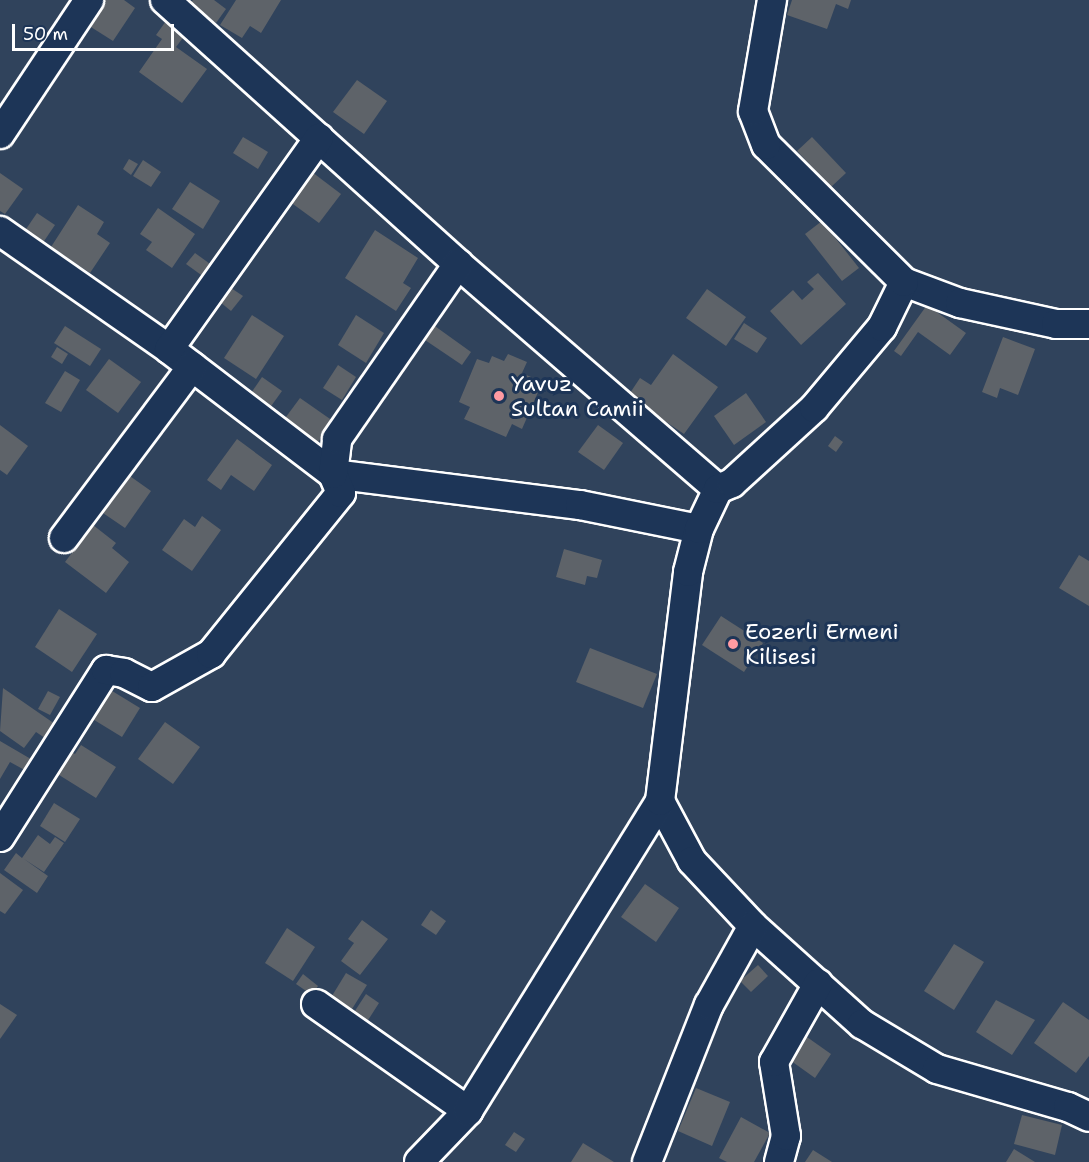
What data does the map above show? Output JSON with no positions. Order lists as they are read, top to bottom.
{
  "places": ["Yavuz Sultan Camii", "Eozerli Ermeni Kilisesi"],
  "scale_bar": "50 m"
}
